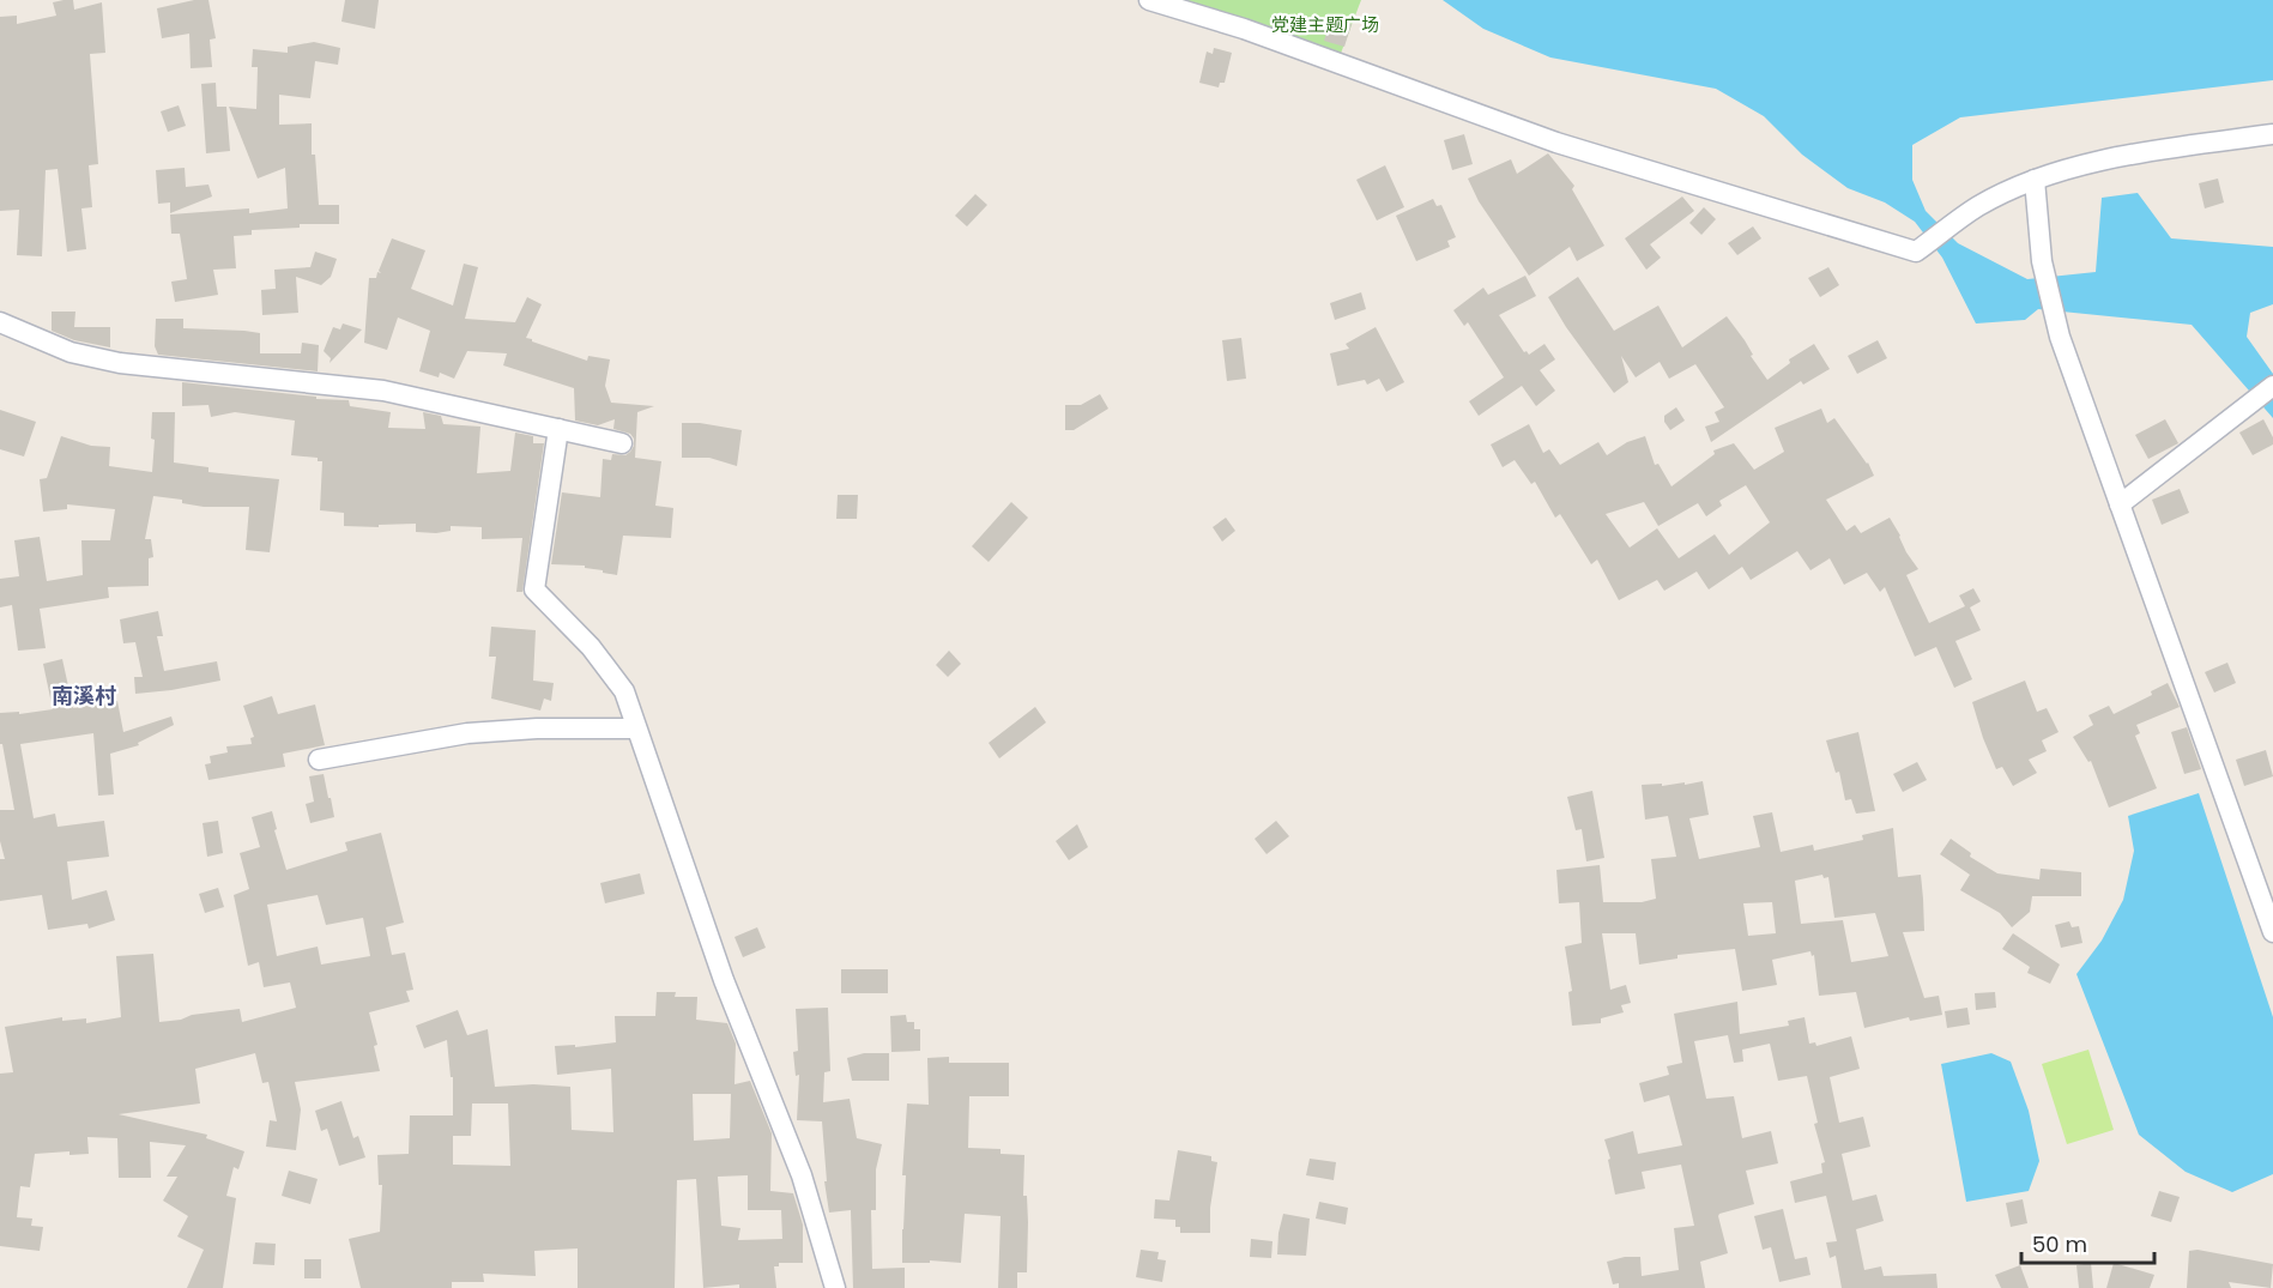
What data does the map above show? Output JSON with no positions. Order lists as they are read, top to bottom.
{
  "districts": ["南溪村"],
  "parks": ["党建主题广场"],
  "scale_bar": "50 m"
}
